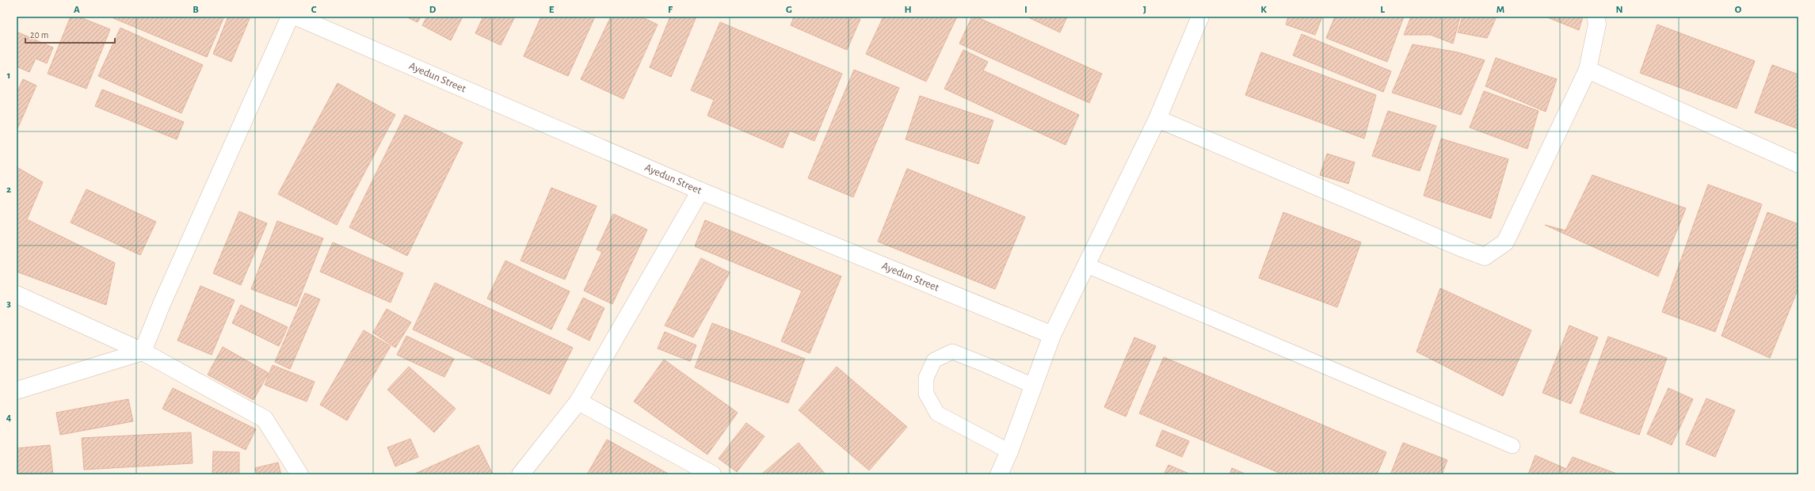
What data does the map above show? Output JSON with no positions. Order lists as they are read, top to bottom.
{
  "streets": {
    "street": ["Ayedun Street"]
  },
  "scale_bar": "20 m",
  "grid": {
    "columns": [
      "A",
      "B",
      "C",
      "D",
      "E",
      "F",
      "G",
      "H",
      "I",
      "J",
      "K",
      "L",
      "M",
      "N",
      "O"
    ],
    "rows": [
      "1",
      "2",
      "3",
      "4"
    ]
  }
}
